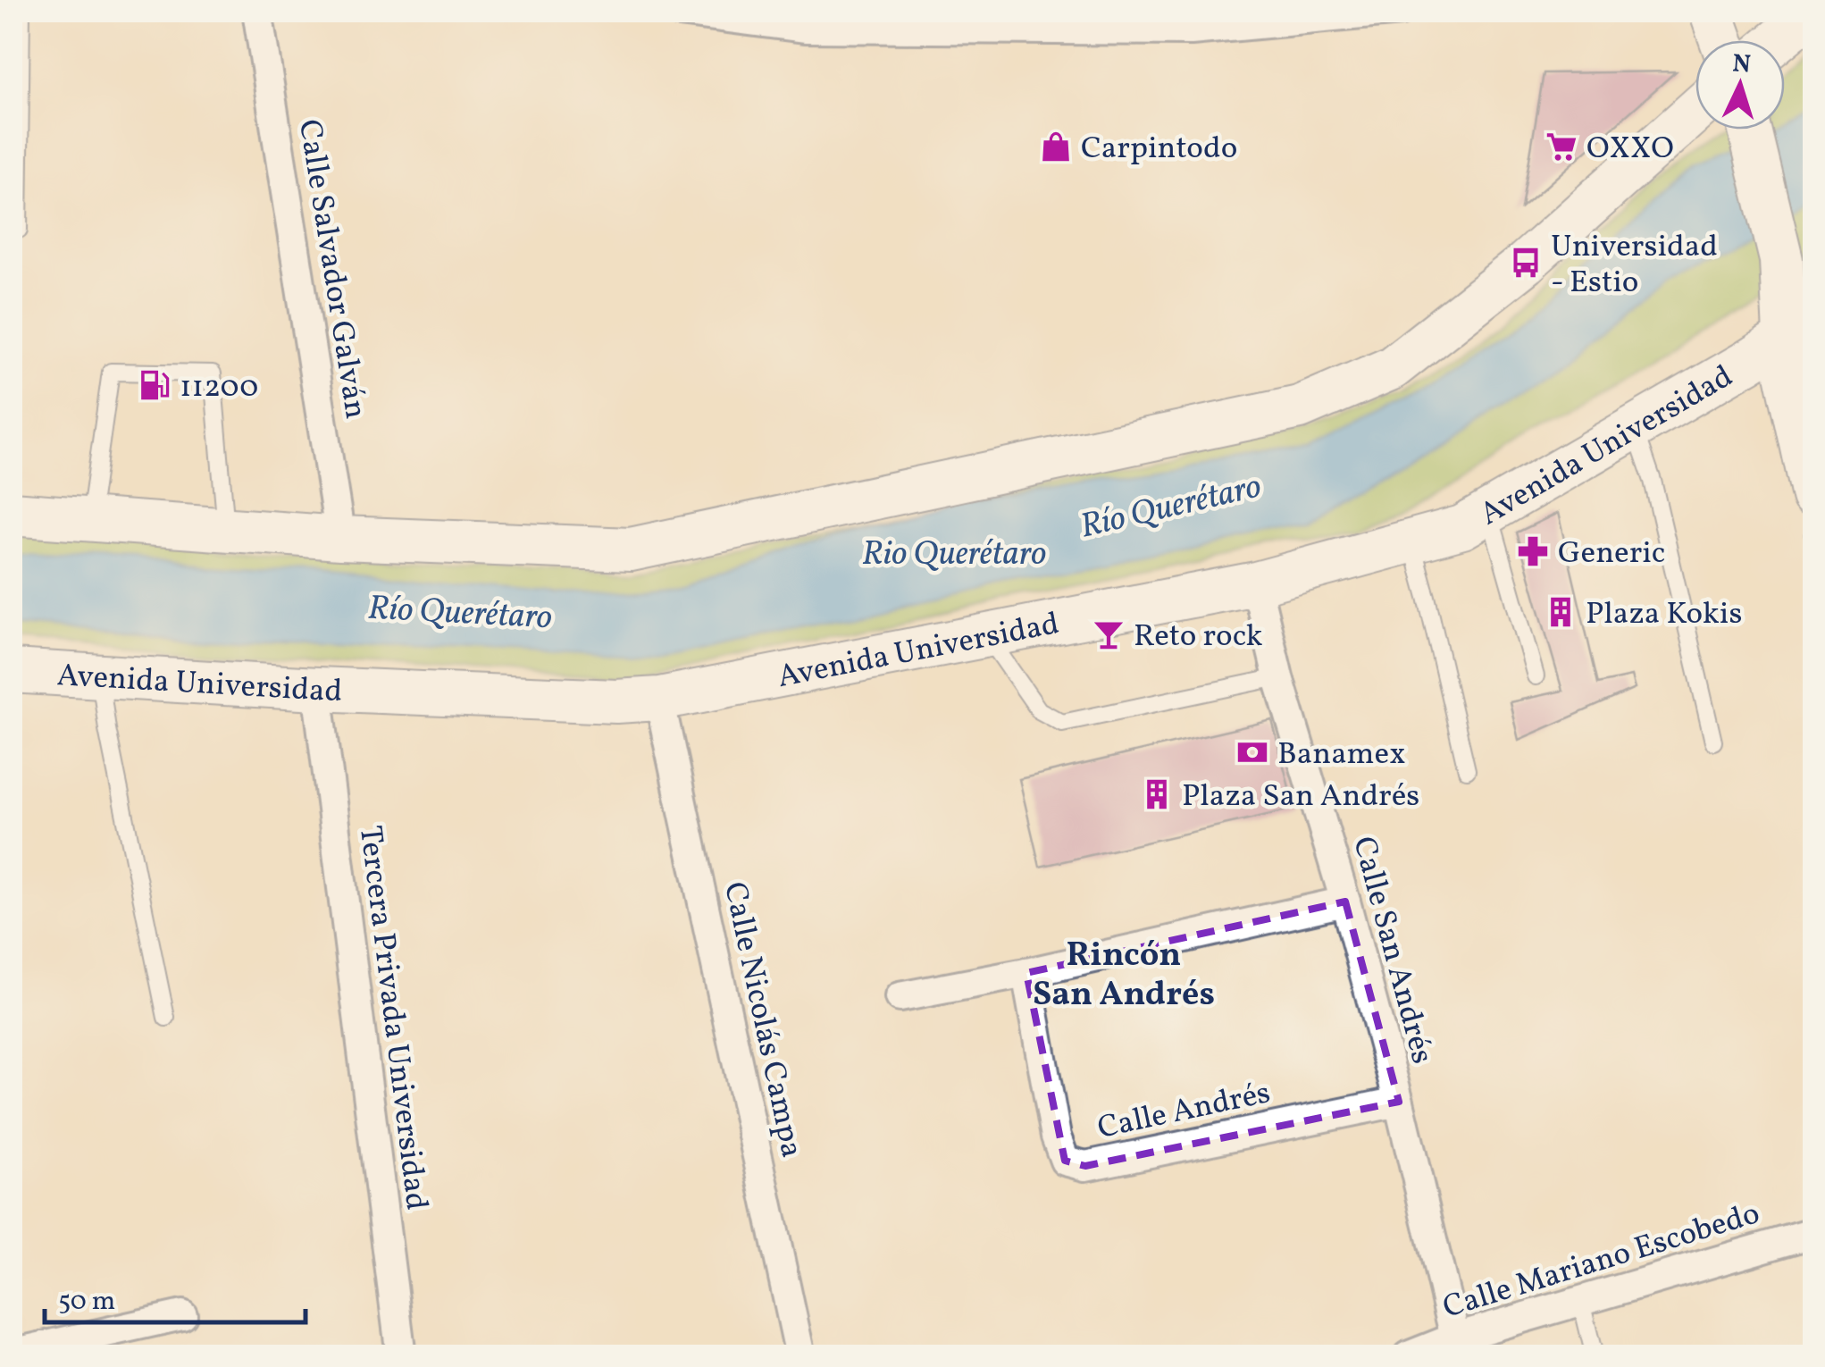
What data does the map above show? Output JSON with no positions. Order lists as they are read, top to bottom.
{
  "streets": {
    "main road": ["Avenida Universidad"],
    "street": [
      "Calle Salvador Galván",
      "Calle San Andrés",
      "Tercera Privada Universidad",
      "Calle Nicolás Campa",
      "Calle Andrés",
      "Calle Mariano Escobedo"
    ]
  },
  "crossings": [
    ["Avenida Universidad", "Calle San Andrés"],
    ["Avenida Universidad", "Tercera Privada Universidad"],
    ["Avenida Universidad", "Calle Nicolás Campa"],
    ["Calle San Andrés", "Calle Andrés"],
    ["Calle San Andrés", "Calle Mariano Escobedo"]
  ],
  "districts": ["Rincón San Andrés"],
  "water": ["Río Querétaro", "Rio Querétaro"],
  "places": {
    "shop": ["Carpintodo"],
    "supermarket": ["OXXO"],
    "bus stop": ["Universidad - Estio"],
    "fuel station": ["11200"],
    "pharmacy": ["Generic"],
    "building": ["Plaza Kokis", "Plaza San Andrés"],
    "bar": ["Reto rock"],
    "bank": ["Banamex"]
  },
  "scale_bar": "50 m",
  "north": "top"
}
